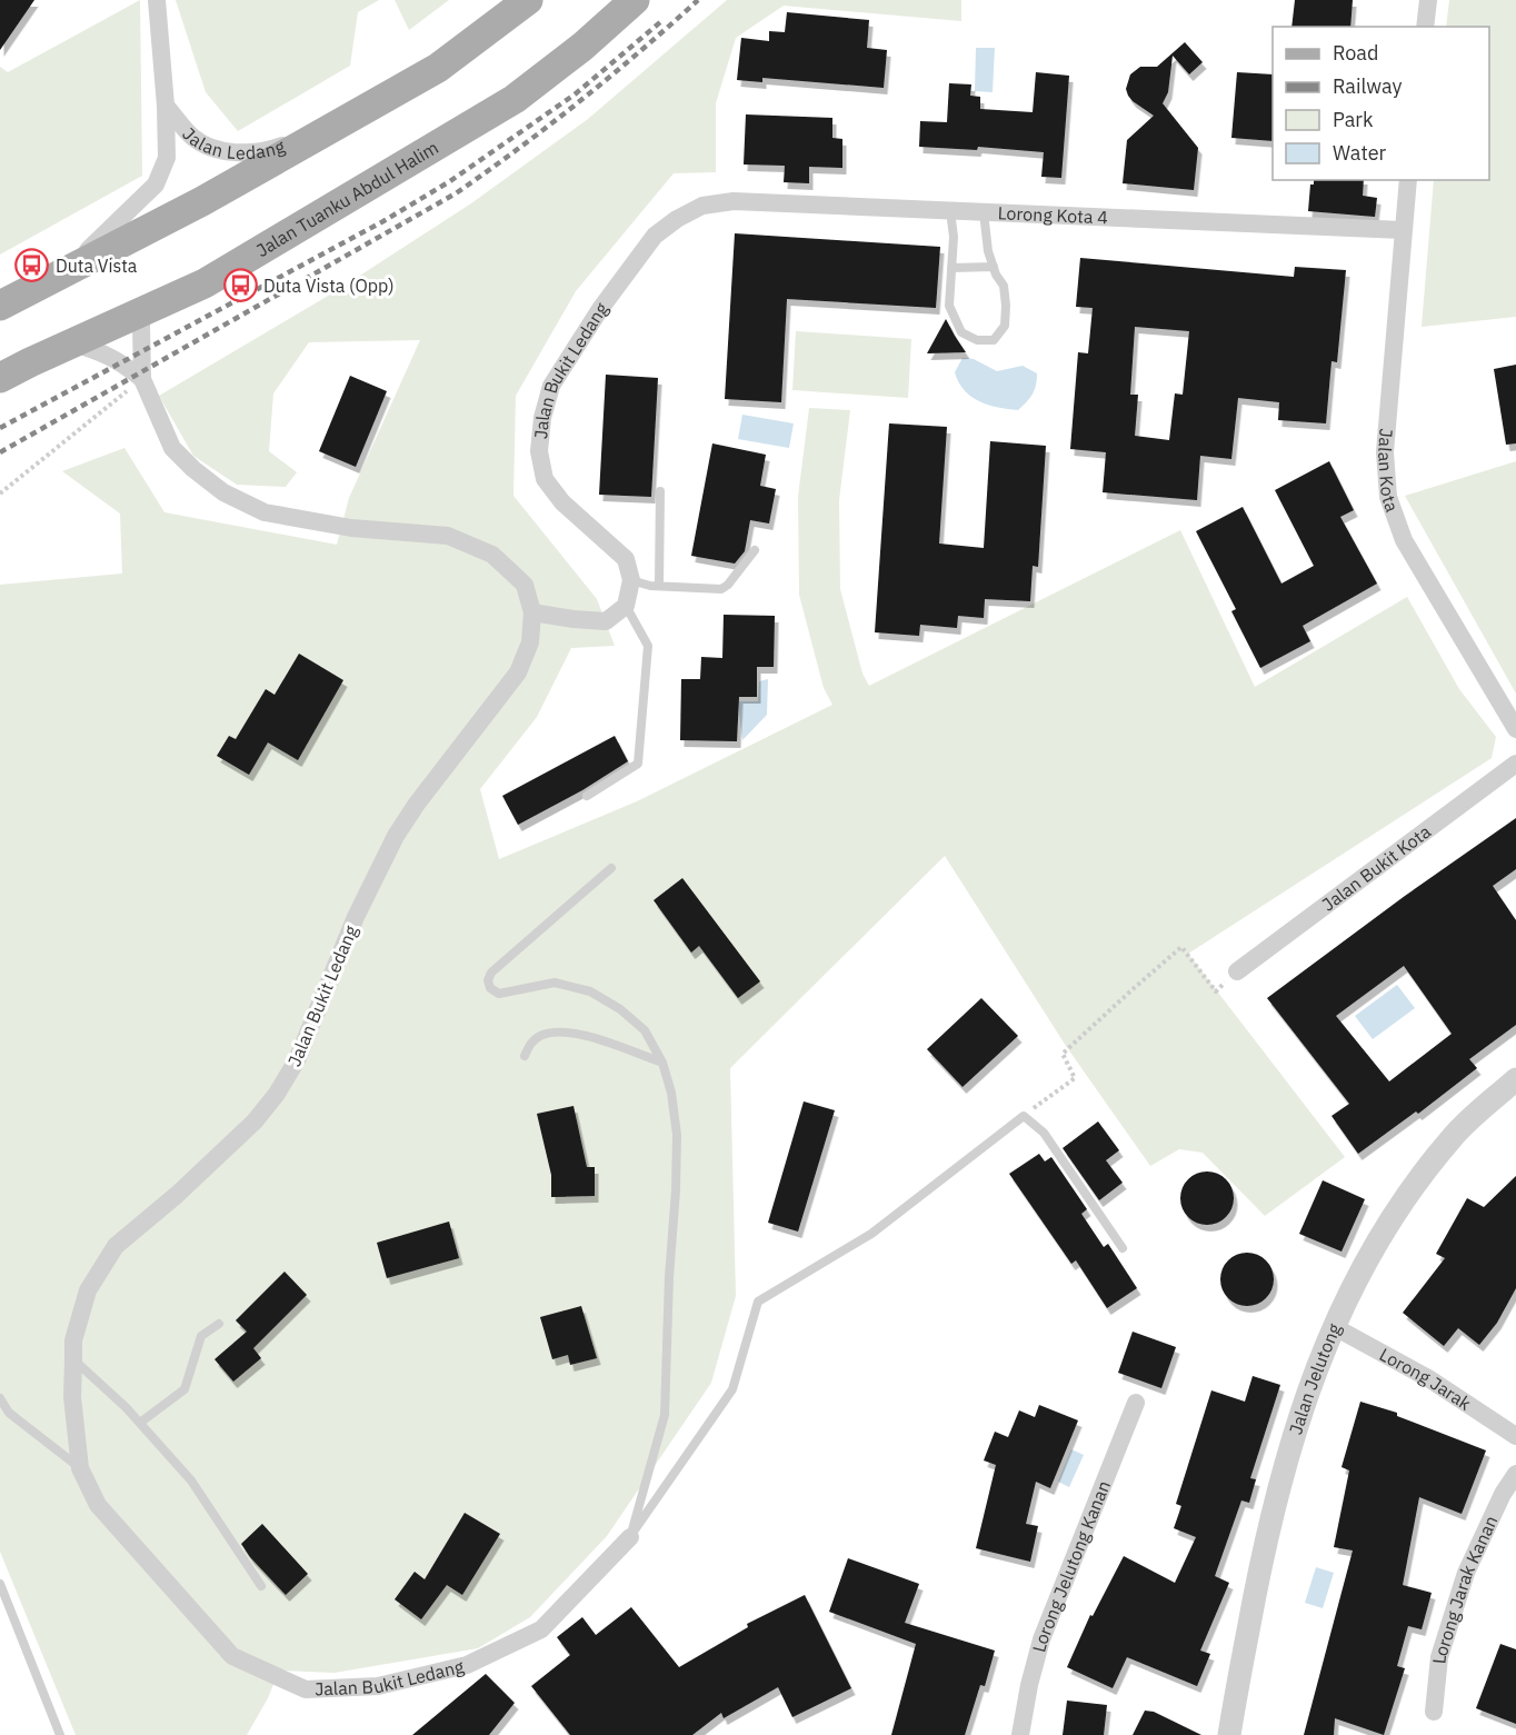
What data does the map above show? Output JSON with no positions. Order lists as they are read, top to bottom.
{
  "streets": {
    "main road": ["Jalan Tuanku Abdul Halim"],
    "street": [
      "Jalan Ledang",
      "Lorong Kota 4",
      "Jalan Bukit Ledang",
      "Jalan Kota",
      "Jalan Bukit Kota",
      "Jalan Jelutong",
      "Lorong Jarak",
      "Lorong Jelutong Kanan",
      "Lorong Jarak Kanan"
    ]
  },
  "crossings": [
    ["Jalan Tuanku Abdul Halim", "Jalan Bukit Ledang"],
    ["Lorong Kota 4", "Jalan Bukit Ledang"],
    ["Lorong Kota 4", "Jalan Kota"],
    ["Jalan Jelutong", "Lorong Jarak"]
  ],
  "places": {
    "bus stop": ["Duta Vista", "Duta Vista (Opp)"]
  },
  "legend": [
    "Road",
    "Railway",
    "Park",
    "Water"
  ]
}
